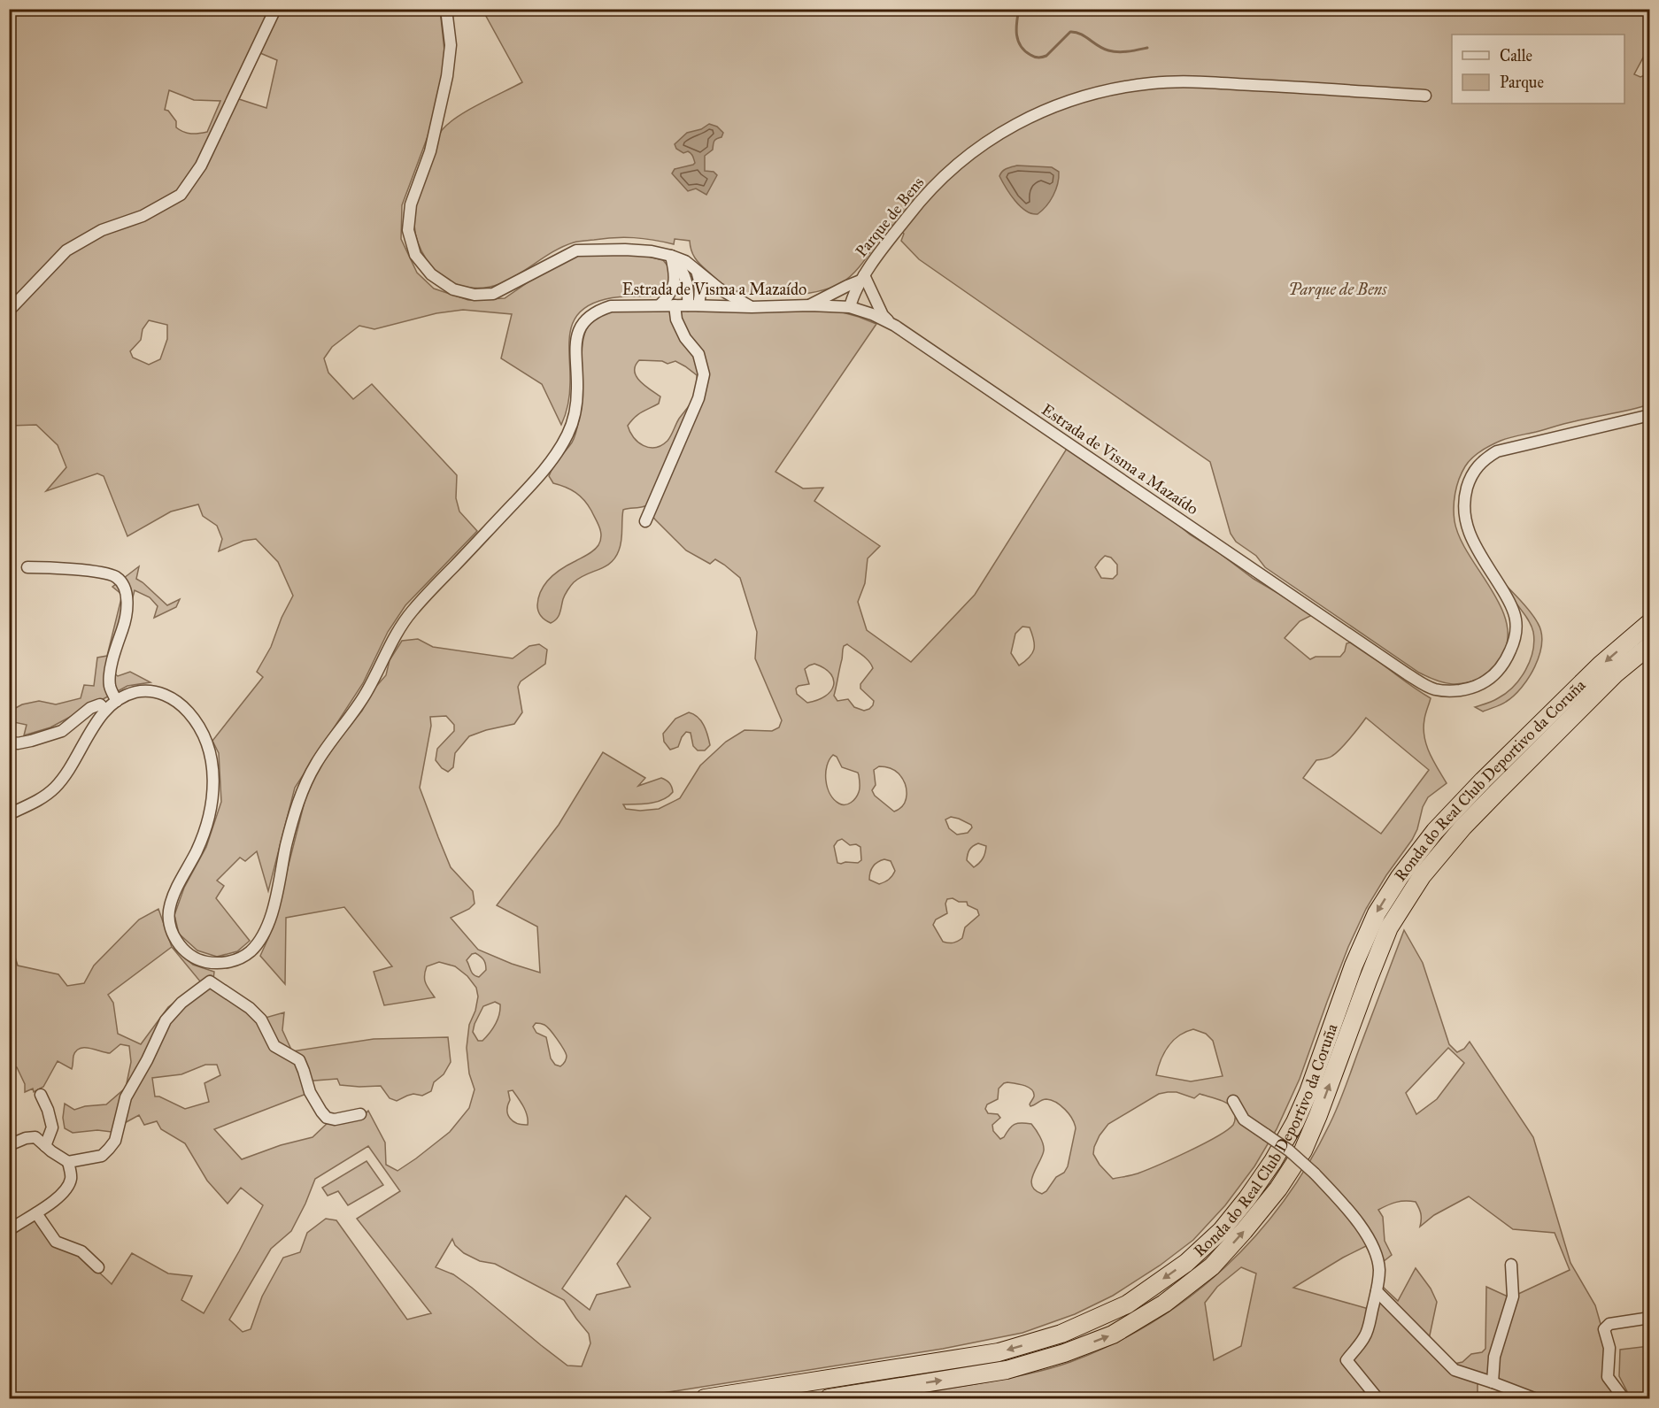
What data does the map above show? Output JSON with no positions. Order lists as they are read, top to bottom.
{
  "streets": {
    "highway": ["Ronda do Real Club Deportivo da Coruña"],
    "street": ["Parque de Bens", "Estrada de Visma a Mazaído"]
  },
  "crossings": [
    ["Parque de Bens", "Estrada de Visma a Mazaído"]
  ],
  "parks": ["Parque de Bens"],
  "legend": ["Calle", "Parque"]
}
